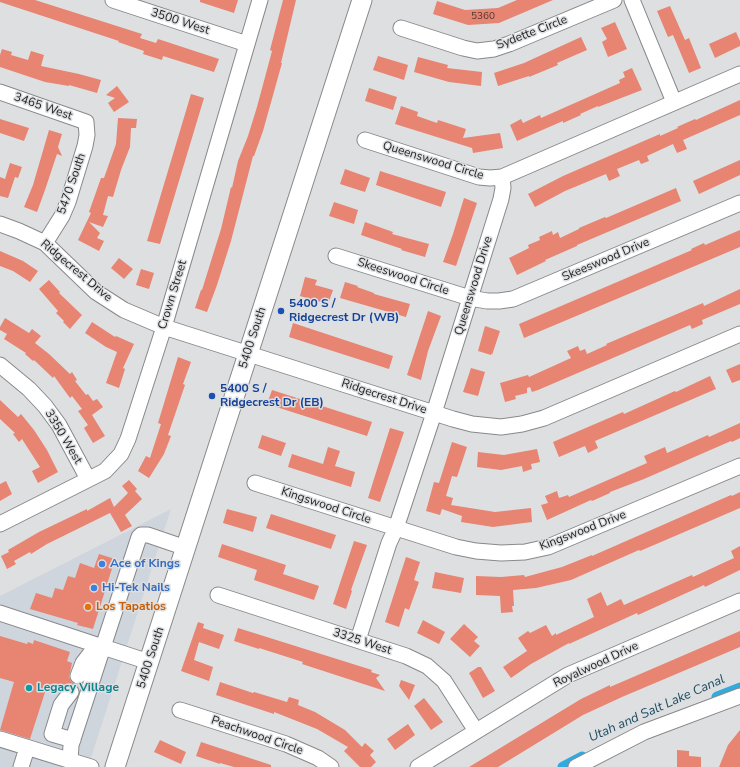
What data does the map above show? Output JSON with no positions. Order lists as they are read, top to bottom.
{
  "streets": {
    "main road": ["5400 South"],
    "street": [
      "3500 West",
      "Sydette Circle",
      "3465 West",
      "Queenswood Circle",
      "5470 South",
      "Skeeswood Drive",
      "Ridgecrest Drive",
      "Skeeswood Circle",
      "Queenswood Drive",
      "Crown Street",
      "3350 West",
      "Kingswood Circle",
      "Kingswood Drive",
      "3325 West",
      "Royalwood Drive",
      "Peachwood Circle"
    ]
  },
  "crossings": [
    ["3500 West", "Crown Street"],
    ["3465 West", "5470 South"],
    ["Queenswood Circle", "Queenswood Drive"],
    ["5470 South", "Ridgecrest Drive"],
    ["Skeeswood Drive", "Skeeswood Circle"],
    ["Skeeswood Drive", "Queenswood Drive"],
    ["Ridgecrest Drive", "Queenswood Drive"],
    ["Ridgecrest Drive", "Crown Street"],
    ["Ridgecrest Drive", "5400 South"],
    ["Skeeswood Circle", "Queenswood Drive"],
    ["Queenswood Drive", "Kingswood Circle"],
    ["Queenswood Drive", "Kingswood Drive"],
    ["Queenswood Drive", "3325 West"],
    ["Crown Street", "3350 West"],
    ["Kingswood Circle", "Kingswood Drive"],
    ["3325 West", "Royalwood Drive"]
  ],
  "water": ["Utah and Salt Lake Canal"],
  "places": [
    "5400 S / Ridgecrest Dr (WB)",
    "5400 S / Ridgecrest Dr (EB)",
    "Ace of Kings",
    "Hi-Tek Nails",
    "Los Tapatios",
    "Legacy Village"
  ],
  "house_numbers": ["5360"]
}
